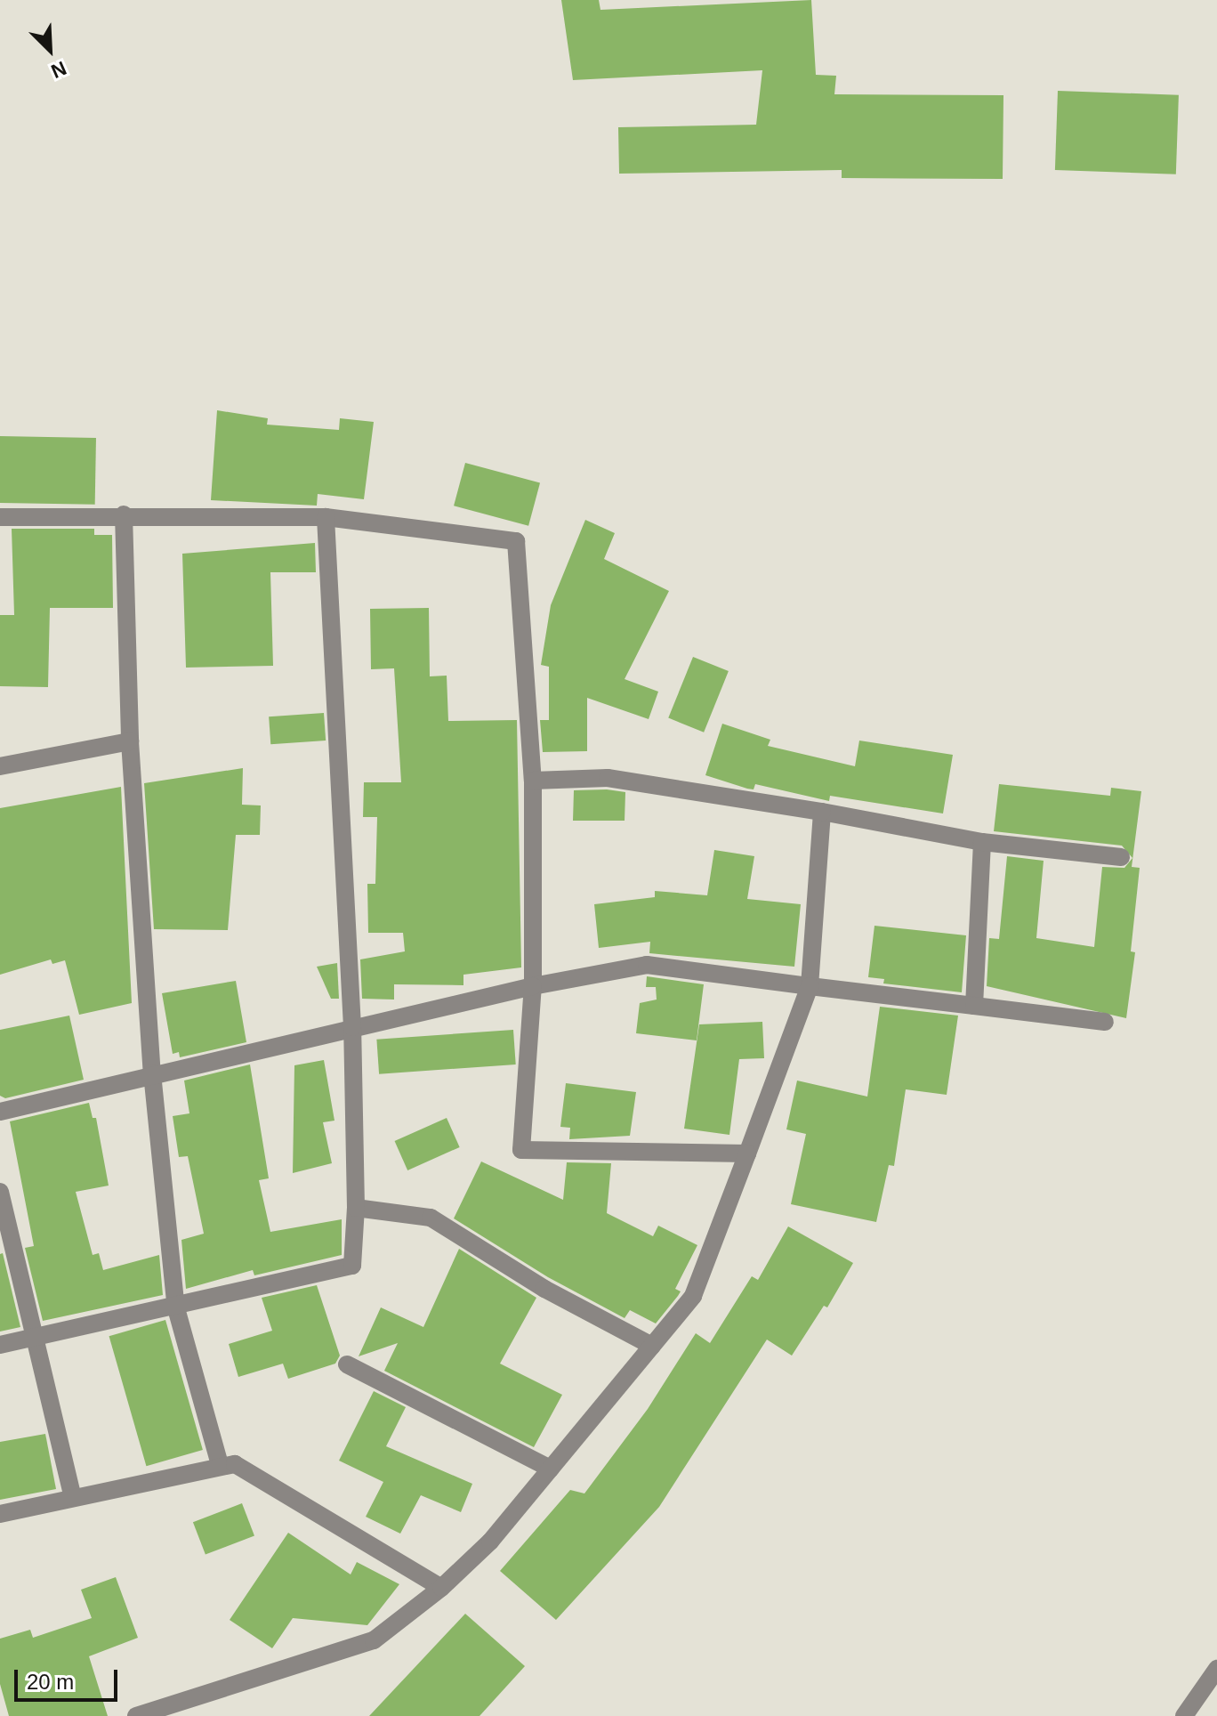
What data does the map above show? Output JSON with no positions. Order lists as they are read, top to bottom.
{
  "scale_bar": "20 m",
  "north": "bottom right"
}
